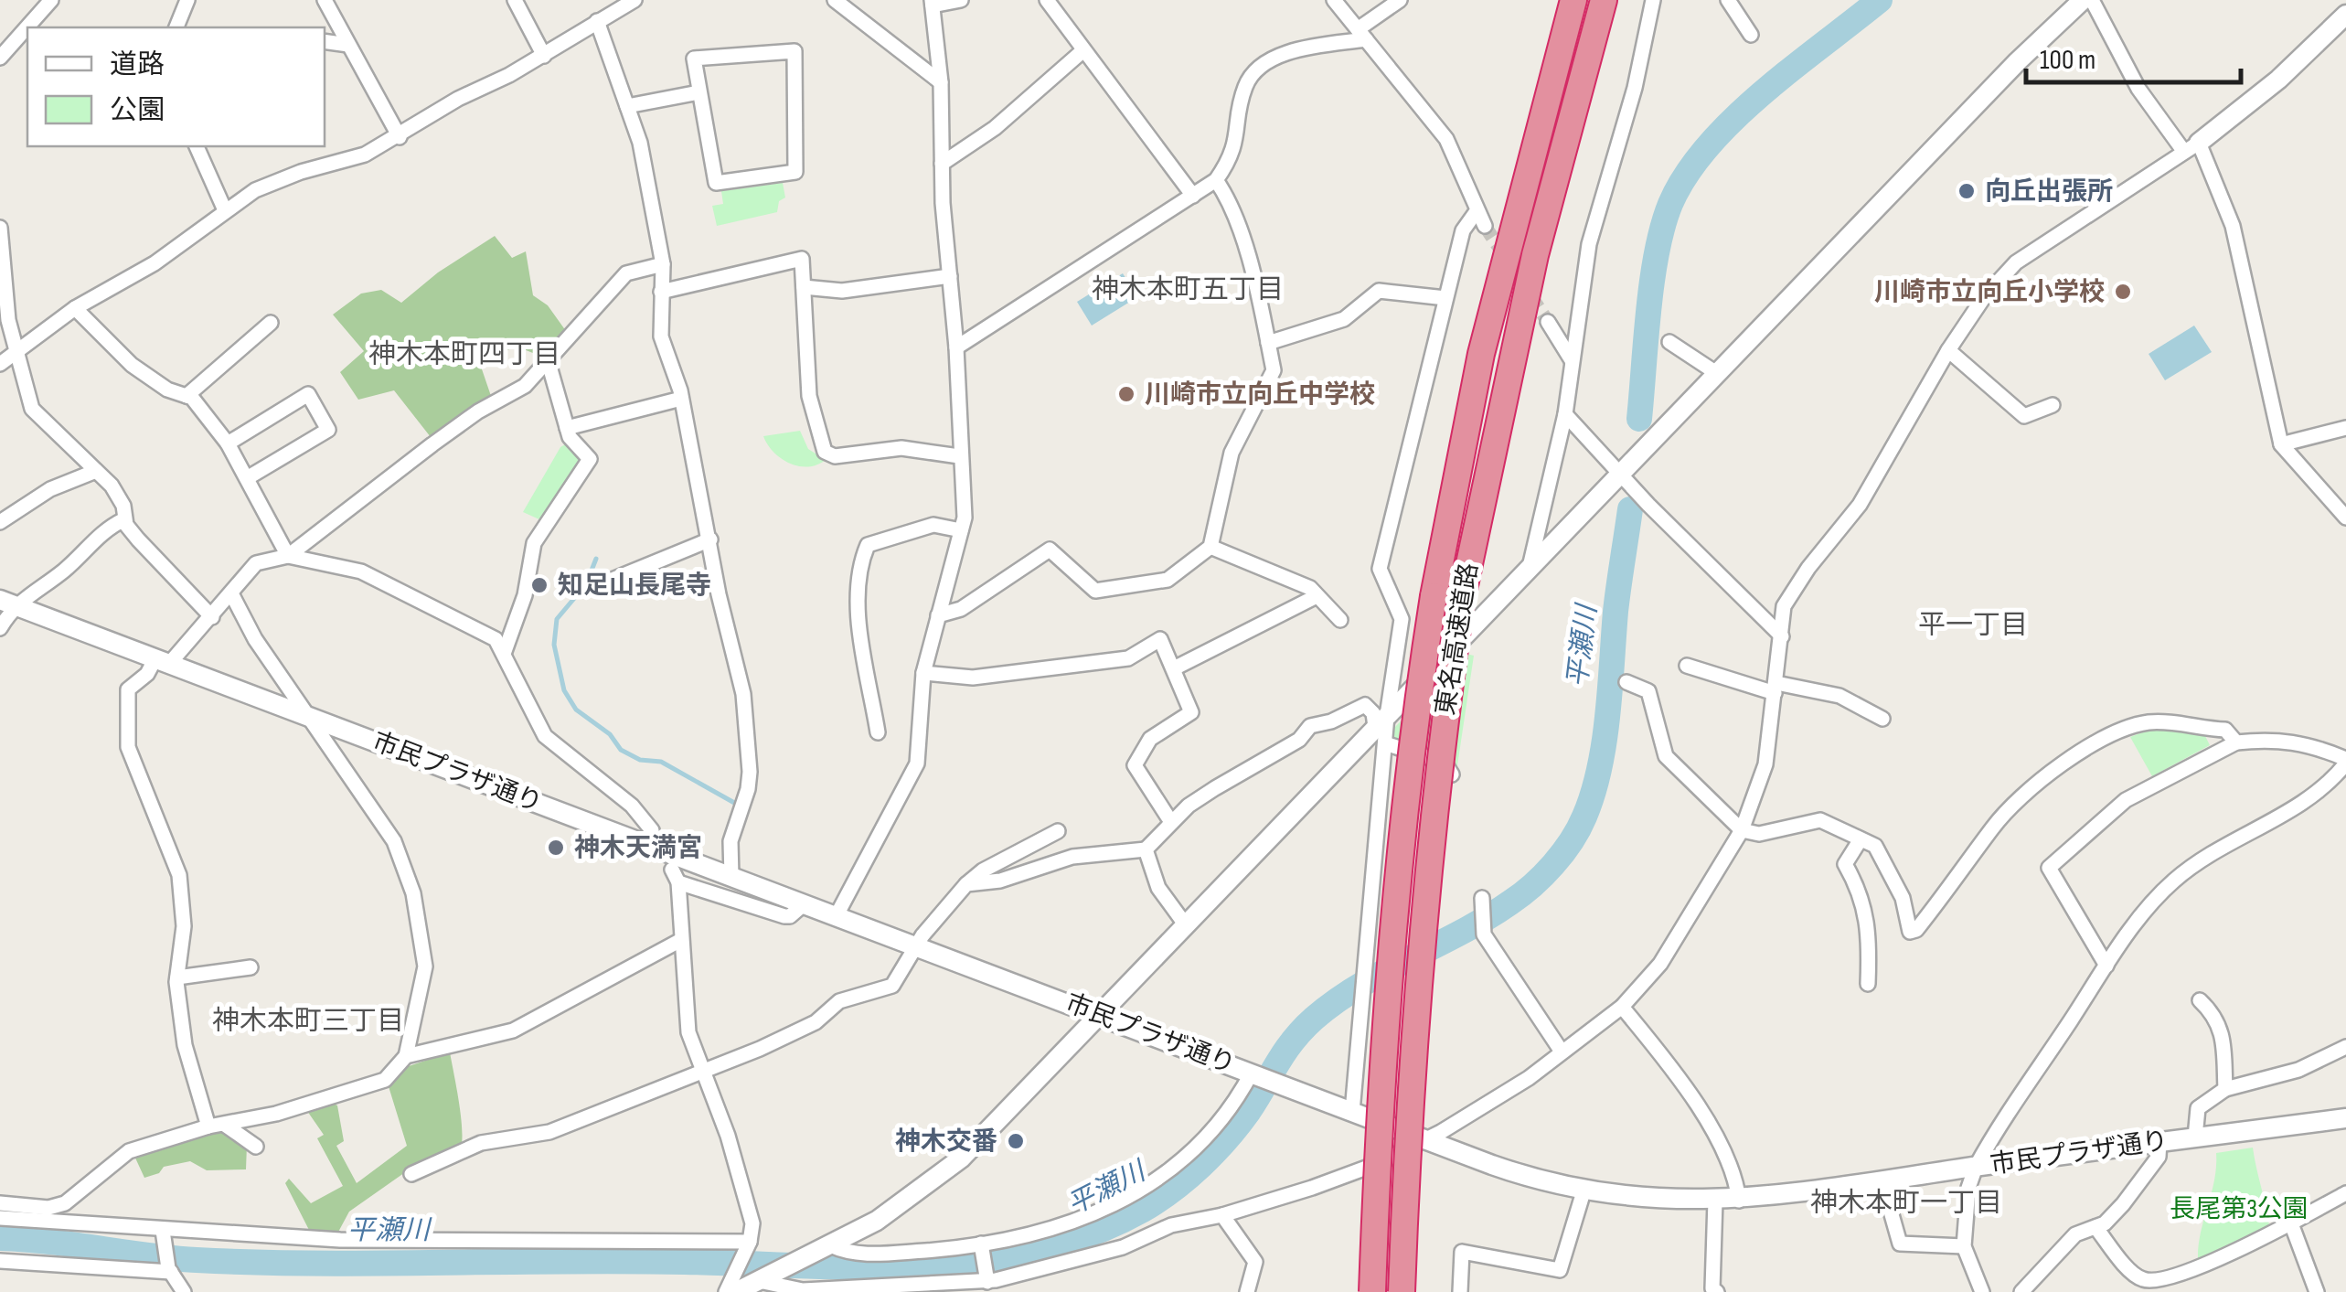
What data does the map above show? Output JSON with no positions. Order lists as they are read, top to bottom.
{
  "streets": {
    "highway": ["東名高速道路"],
    "street": ["市民プラザ通り"]
  },
  "districts": [
    "神木本町五丁目",
    "神木本町四丁目",
    "平一丁目",
    "神木本町三丁目",
    "神木本町一丁目"
  ],
  "water": ["平瀬川"],
  "parks": ["長尾第3公園"],
  "places": [
    "向丘出張所",
    "川崎市立向丘小学校",
    "川崎市立向丘中学校",
    "知足山長尾寺",
    "神木天満宮",
    "神木交番"
  ],
  "legend": ["道路", "公園"],
  "scale_bar": "100 m"
}
